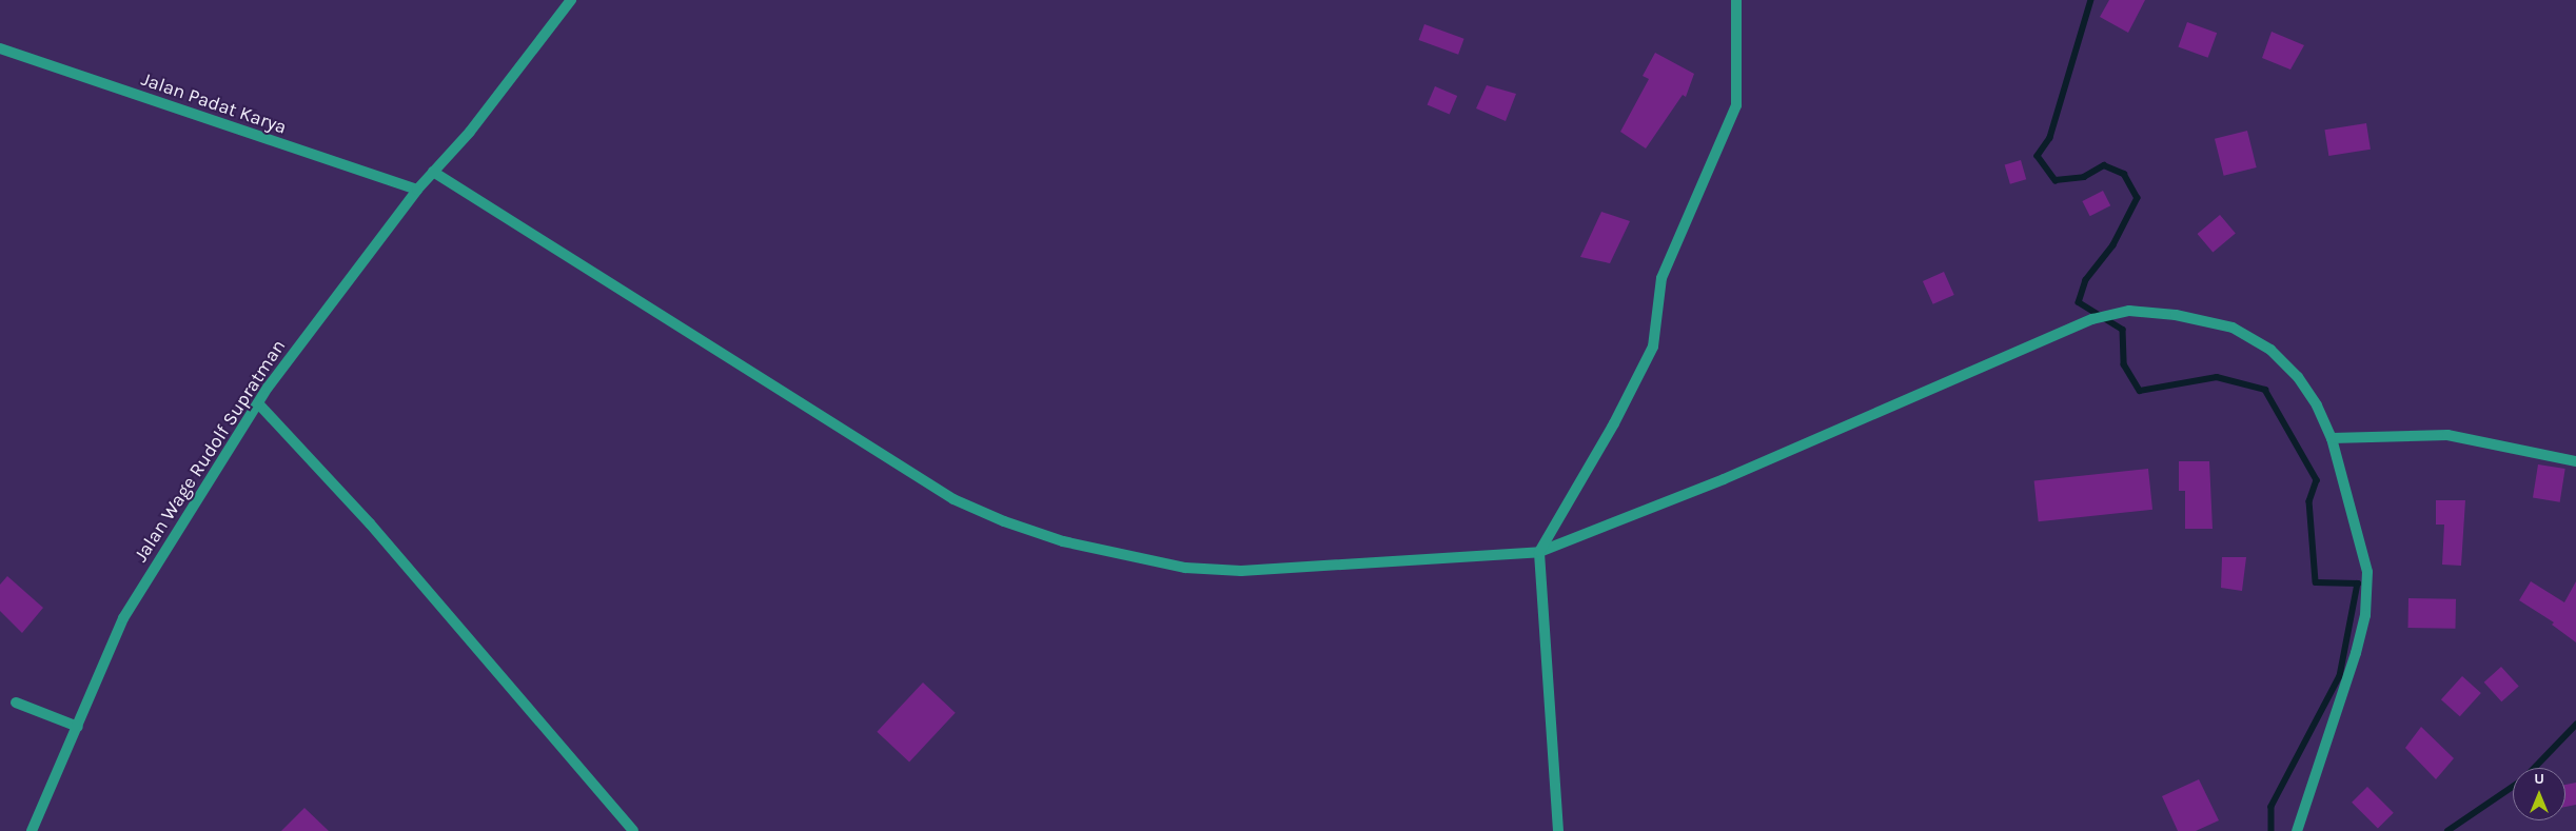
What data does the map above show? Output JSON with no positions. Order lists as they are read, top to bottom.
{
  "streets": {
    "street": ["Jalan Padat Karya", "Jalan Wage Rudolf Supratman"]
  },
  "crossings": [
    ["Jalan Padat Karya", "Jalan Wage Rudolf Supratman"]
  ],
  "north": "top"
}
